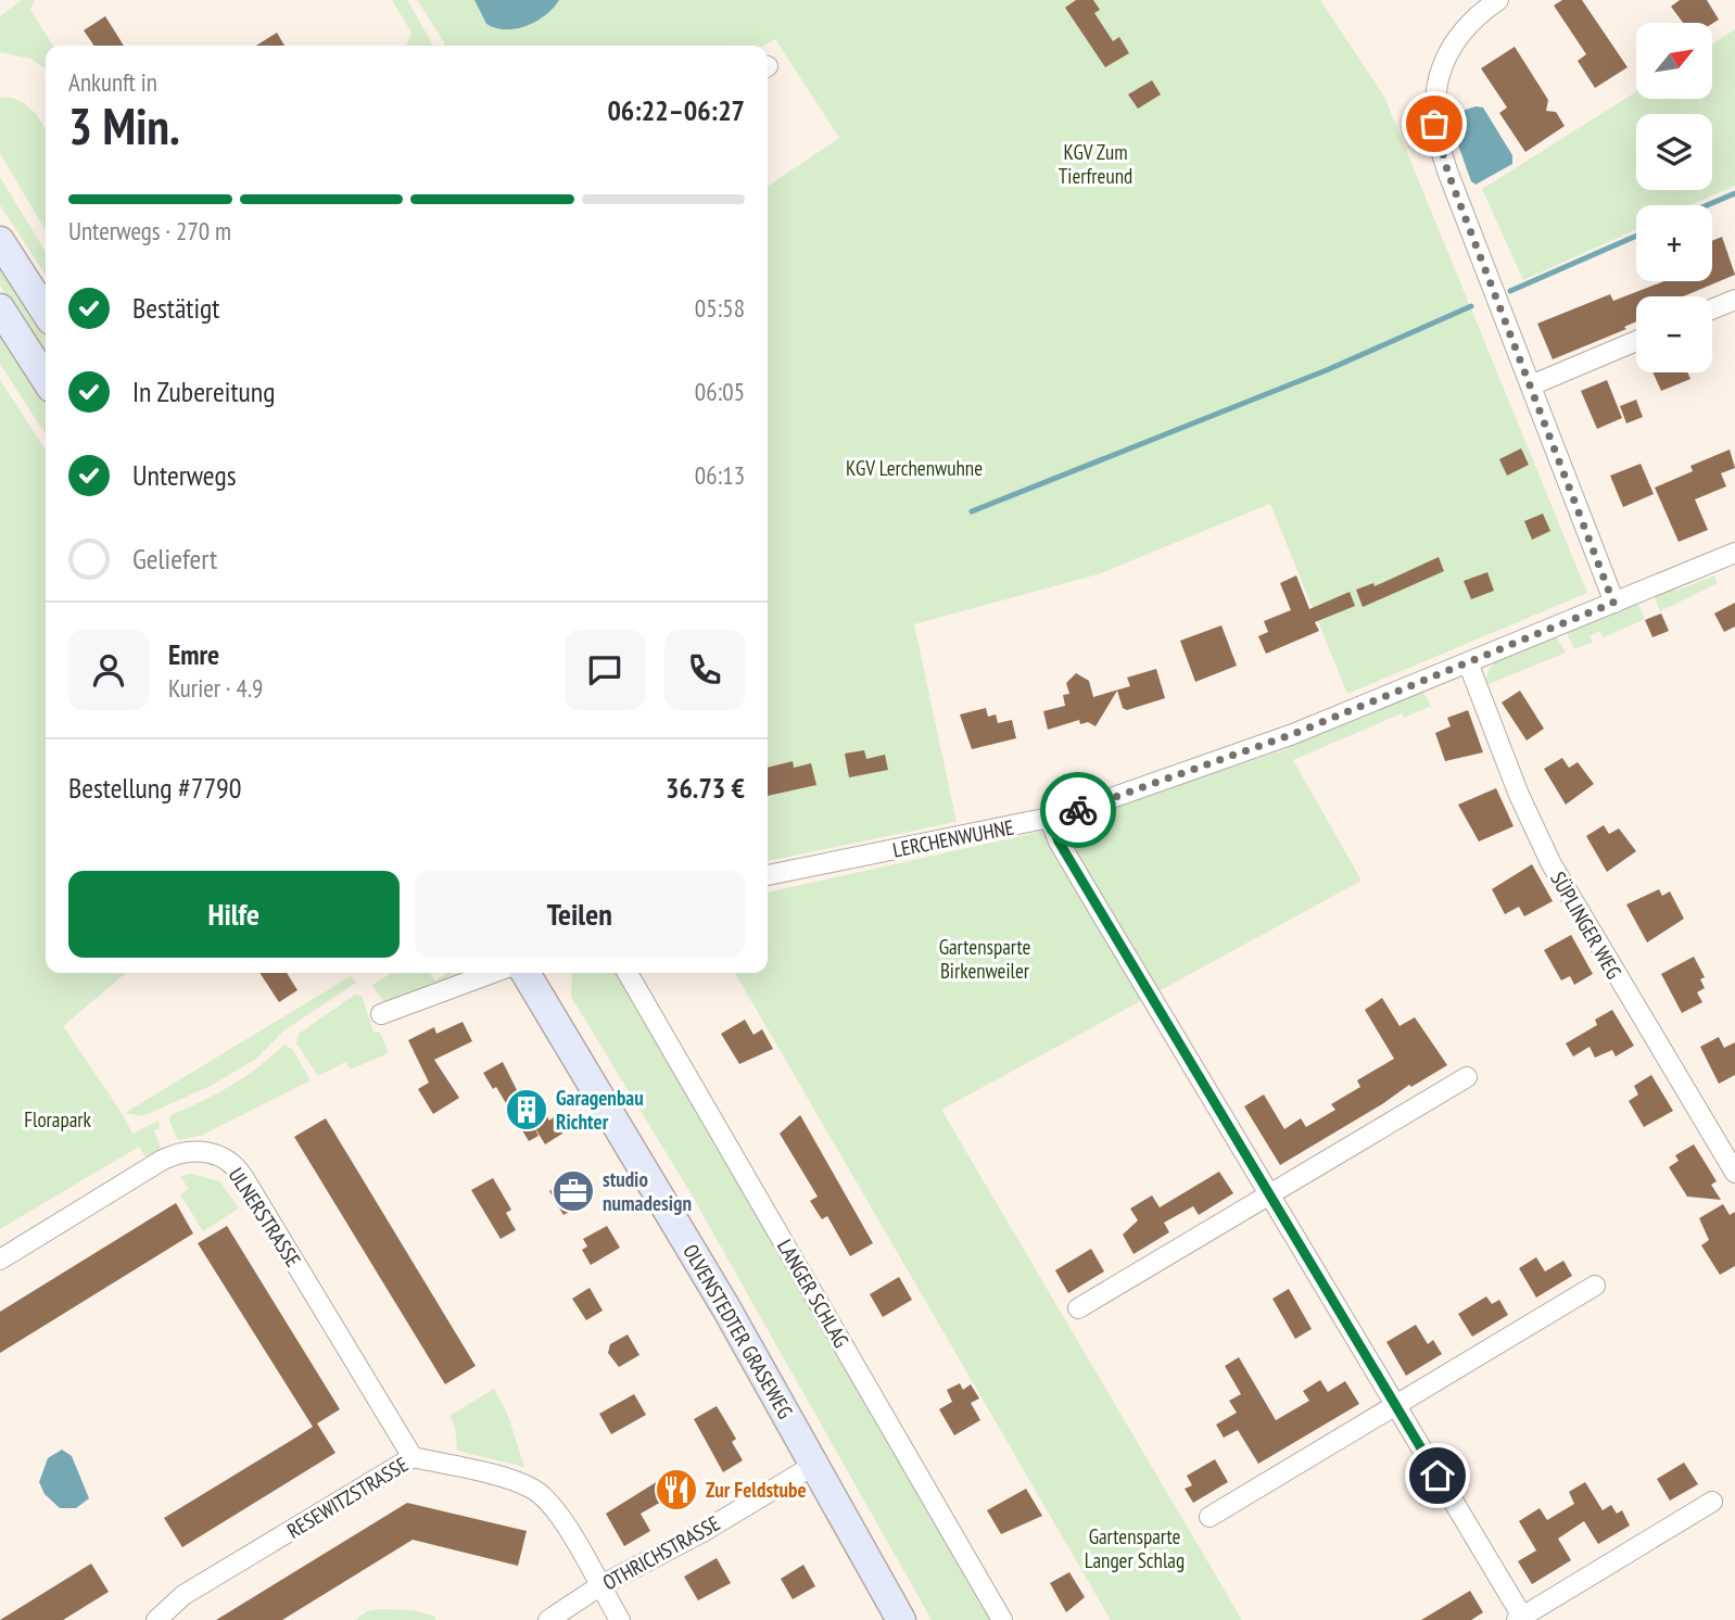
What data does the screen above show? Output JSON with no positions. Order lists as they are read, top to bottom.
{
  "streets": {
    "main road": ["OLVENSTEDTER GRASEWEG"],
    "street": [
      "LERCHENWUHNE",
      "SÜPLINGER WEG",
      "ULNERSTRASSE",
      "LANGER SCHLAG",
      "RESEWITZSTRASSE",
      "OTHRICHSTRASSE"
    ]
  },
  "crossings": [
    ["LERCHENWUHNE", "SÜPLINGER WEG"],
    ["ULNERSTRASSE", "RESEWITZSTRASSE"],
    ["OLVENSTEDTER GRASEWEG", "OTHRICHSTRASSE"],
    ["RESEWITZSTRASSE", "OTHRICHSTRASSE"]
  ],
  "parks": [
    "KGV Zum Tierfreund",
    "KGV Lerchenwuhne",
    "Gartensparte Birkenweiler",
    "Florapark",
    "Gartensparte Langer Schlag"
  ],
  "places": {
    "building": ["Garagenbau Richter"],
    "office": ["studio numadesign"],
    "restaurant": ["Zur Feldstube"]
  },
  "north": "top right",
  "page": {
    "map_buttons": ["+", "−"],
    "heading": ["3 Min.", "Ankunft in", "06:22–06:27"],
    "panel": [
      "Emre",
      "Kurier · 4.9",
      "Bestellung #7790",
      "36.73 €"
    ],
    "bar": "Unterwegs · 270 m",
    "list": [
      ["Bestätigt", "05:58"],
      ["In Zubereitung", "06:05"],
      ["Unterwegs", "06:13"],
      "Geliefert"
    ],
    "buttons": ["Hilfe", "Teilen"]
  }
}
